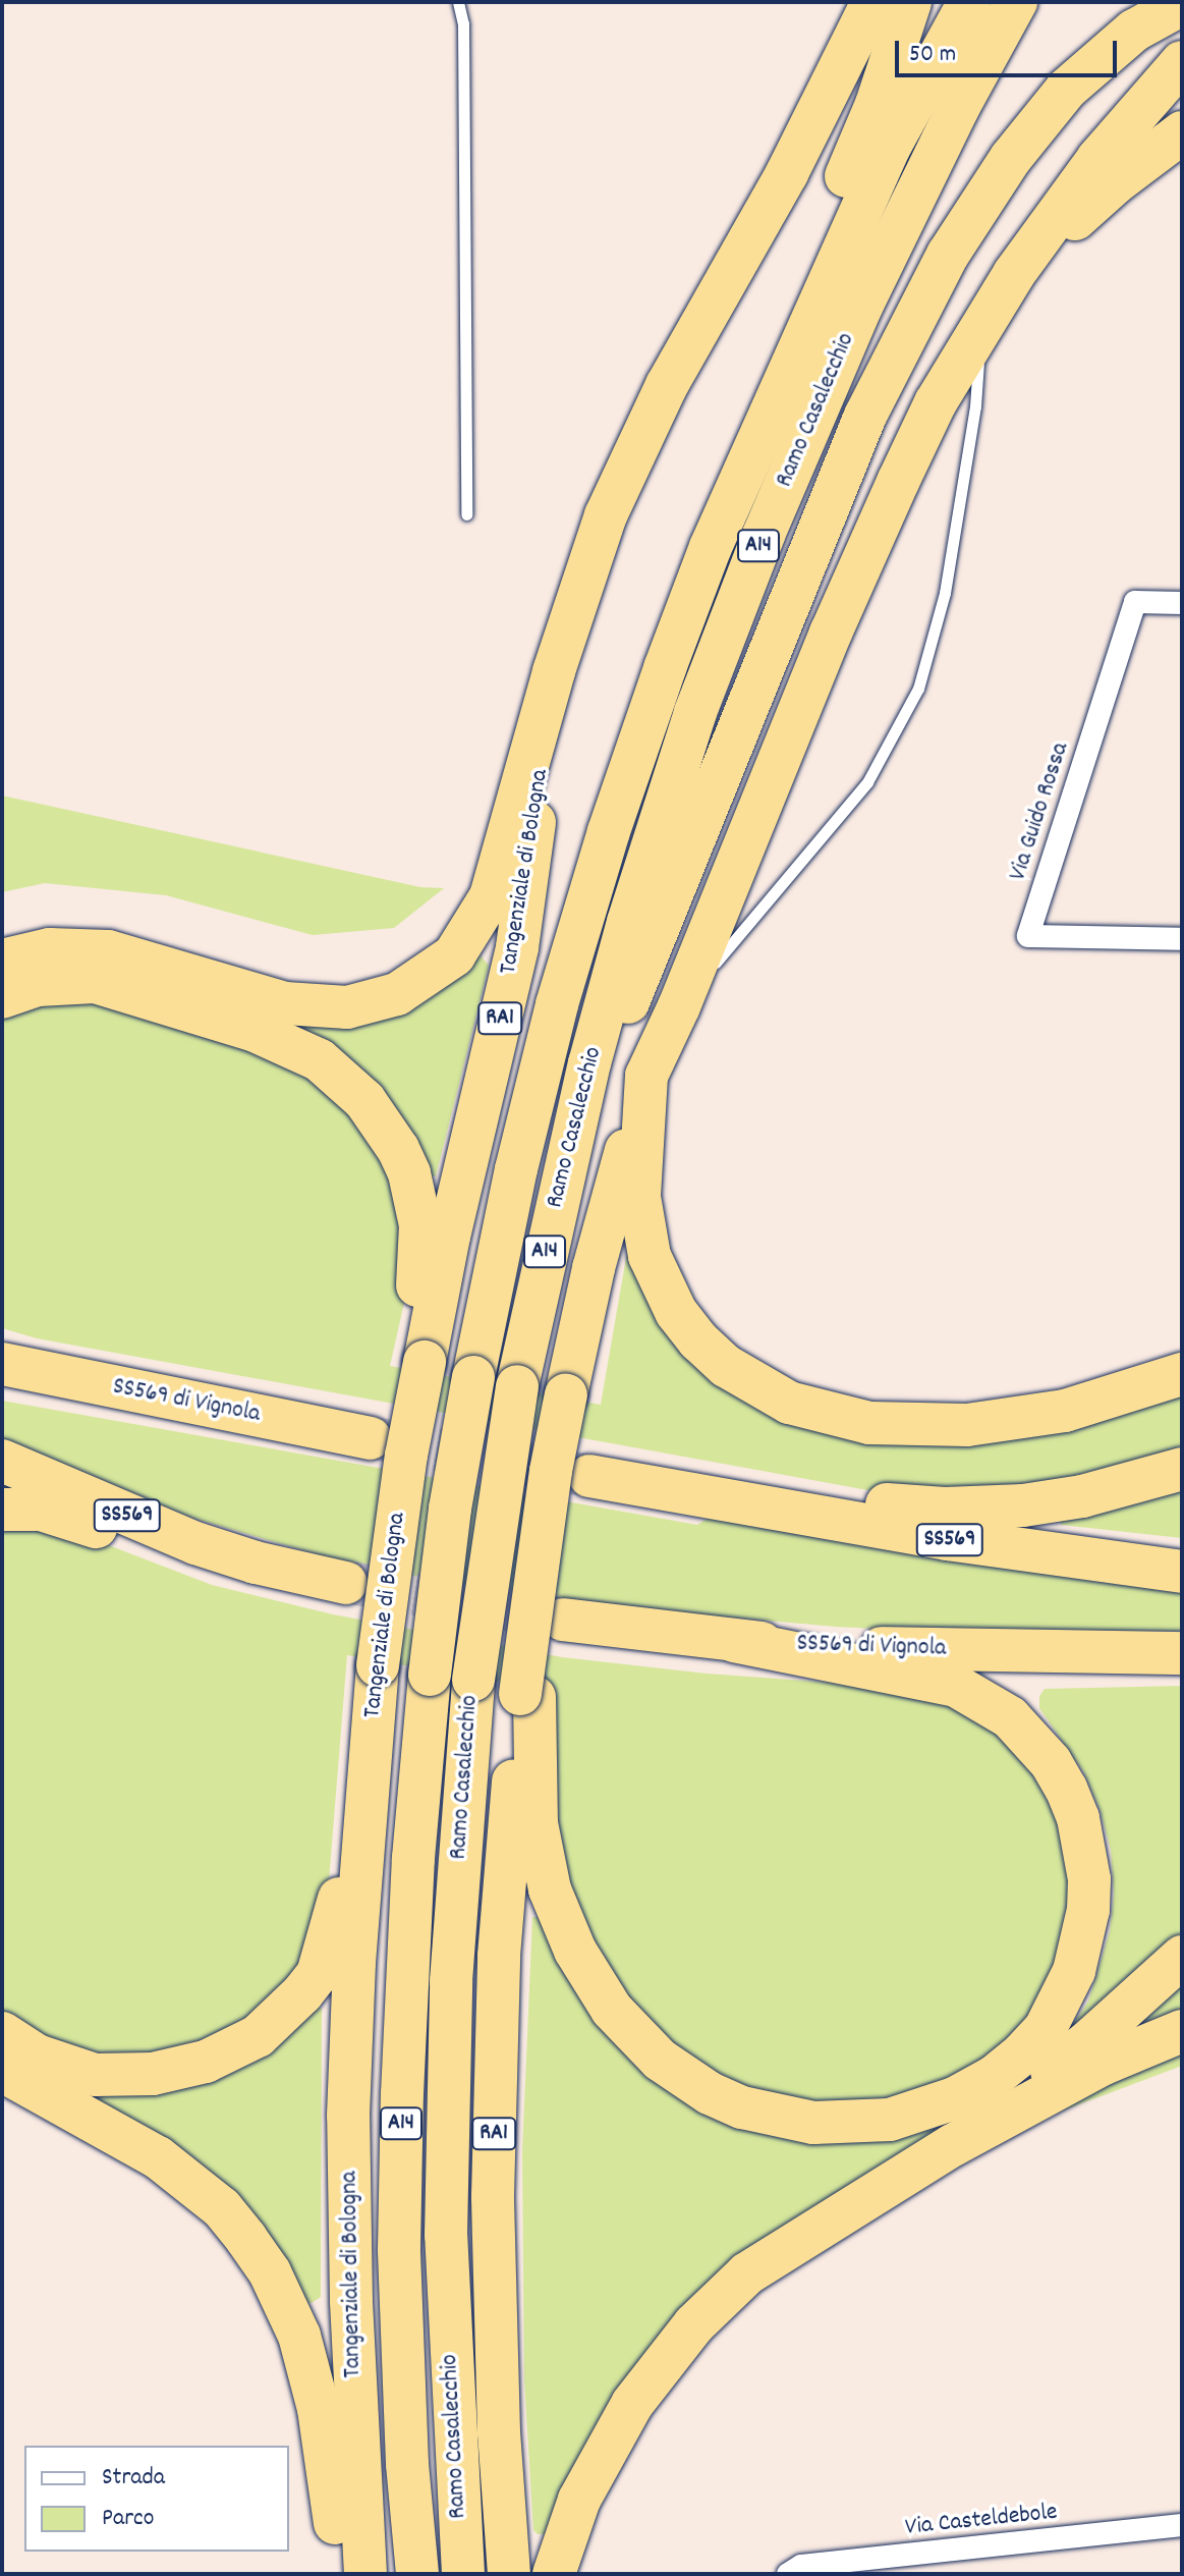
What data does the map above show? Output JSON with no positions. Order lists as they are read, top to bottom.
{
  "streets": {
    "highway": [
      "Ramo Casalecchio",
      "A14",
      "Tangenziale di Bologna",
      "RA1",
      "SS569 di Vignola",
      "SS569"
    ],
    "street": ["Via Guido Rossa", "Via Casteldebole"]
  },
  "crossings": [
    ["Tangenziale di Bologna", "RA1"],
    ["Tangenziale di Bologna", "SS569 di Vignola"]
  ],
  "legend": ["Strada", "Parco"],
  "scale_bar": "50 m"
}
